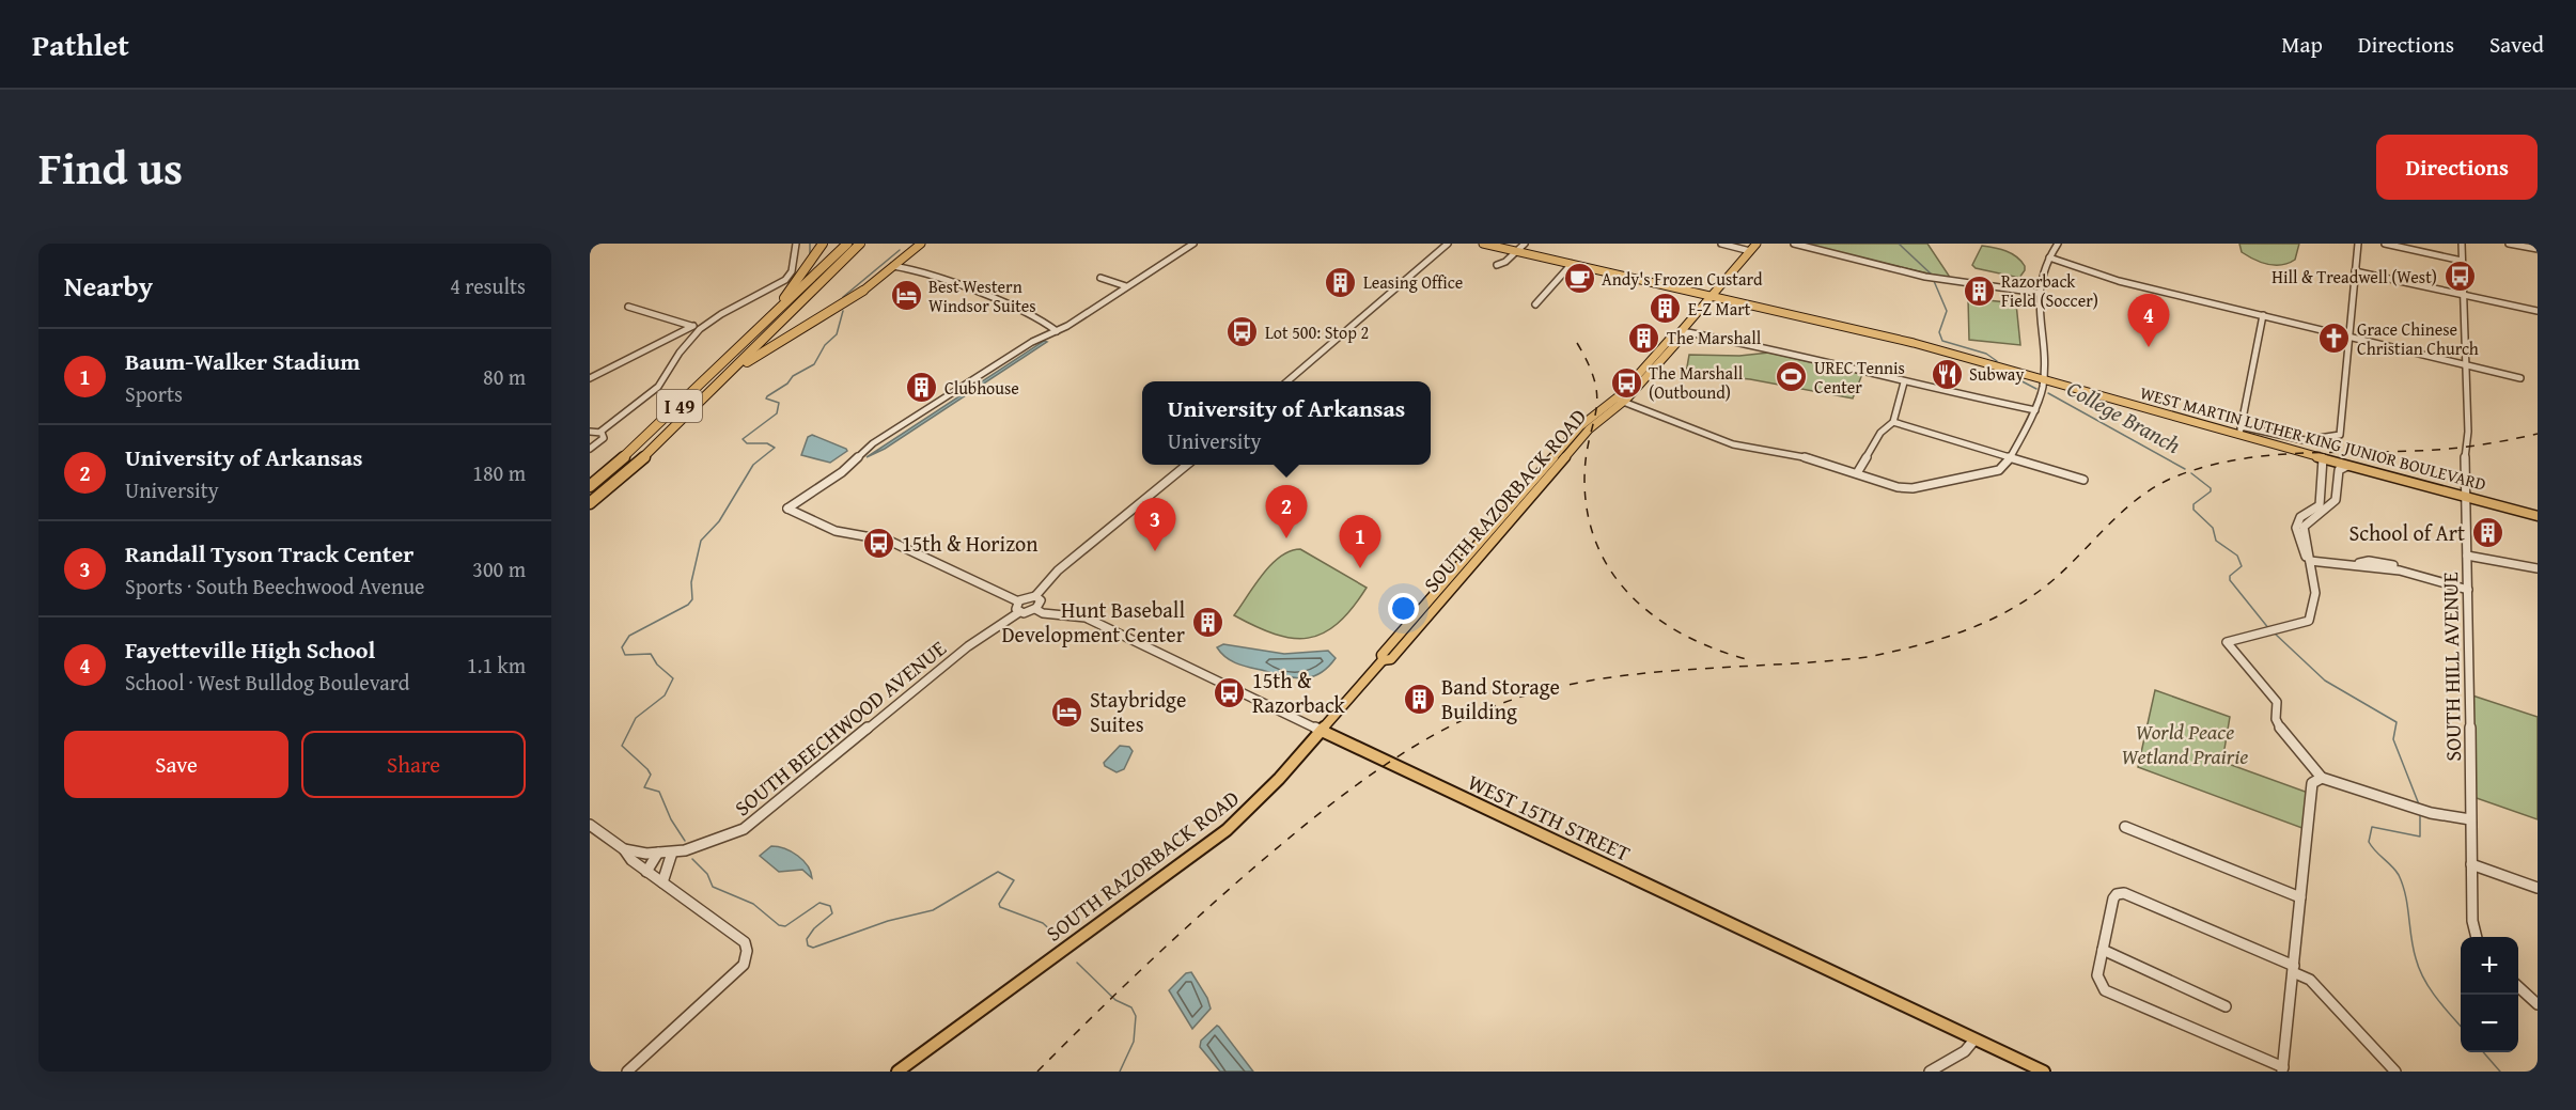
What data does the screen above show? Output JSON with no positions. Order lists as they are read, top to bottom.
{
  "streets": {
    "highway": ["I 49"],
    "main road": ["WEST MARTIN LUTHER KING JUNIOR BOULEVARD", "SOUTH RAZORBACK ROAD", "WEST 15TH STREET"],
    "street": ["SOUTH HILL AVENUE", "SOUTH BEECHWOOD AVENUE"]
  },
  "crossings": [
    ["WEST MARTIN LUTHER KING JUNIOR BOULEVARD", "SOUTH RAZORBACK ROAD"],
    ["WEST MARTIN LUTHER KING JUNIOR BOULEVARD", "SOUTH HILL AVENUE"],
    ["SOUTH RAZORBACK ROAD", "WEST 15TH STREET"]
  ],
  "water": ["College Branch"],
  "parks": ["World Peace Wetland Prairie"],
  "places": {
    "bus stop": [
      "Hill & Treadwell (West)",
      "Lot 500: Stop 2",
      "The Marshall (Outbound)",
      "15th & Horizon",
      "15th & Razorback"
    ],
    "cafe": ["Andy's Frozen Custard"],
    "building": [
      "Leasing Office",
      "Razorback Field (Soccer)",
      "E-Z Mart",
      "The Marshall",
      "Clubhouse",
      "School of Art",
      "Hunt Baseball Development Center",
      "Band Storage Building"
    ],
    "hotel": ["Best Western Windsor Suites", "Staybridge Suites"],
    "church": ["Grace Chinese Christian Church"],
    "restaurant": ["Subway"],
    "sports": ["UREC Tennis Center"]
  },
  "page": {
    "header": "Pathlet",
    "nav": ["Map", "Directions", "Saved"],
    "title": "Find us",
    "buttons": [
      "Directions",
      ["Save", "Share"]
    ],
    "heading": ["Nearby", "4 results"],
    "pins": [
      "4",
      "2",
      "3",
      "1"
    ],
    "list": [
      {
        "mark": "1",
        "name": "Baum-Walker Stadium",
        "note": "Sports",
        "value": "80 m"
      },
      {
        "mark": "2",
        "name": "University of Arkansas",
        "note": "University",
        "value": "180 m"
      },
      {
        "mark": "3",
        "name": "Randall Tyson Track Center",
        "note": "Sports · South Beechwood Avenue",
        "value": "300 m"
      },
      {
        "mark": "4",
        "name": "Fayetteville High School",
        "note": "School · West Bulldog Boulevard",
        "value": "1.1 km"
      }
    ],
    "popup": ["University of Arkansas", "University"],
    "map_buttons": ["+", "−"]
  }
}
